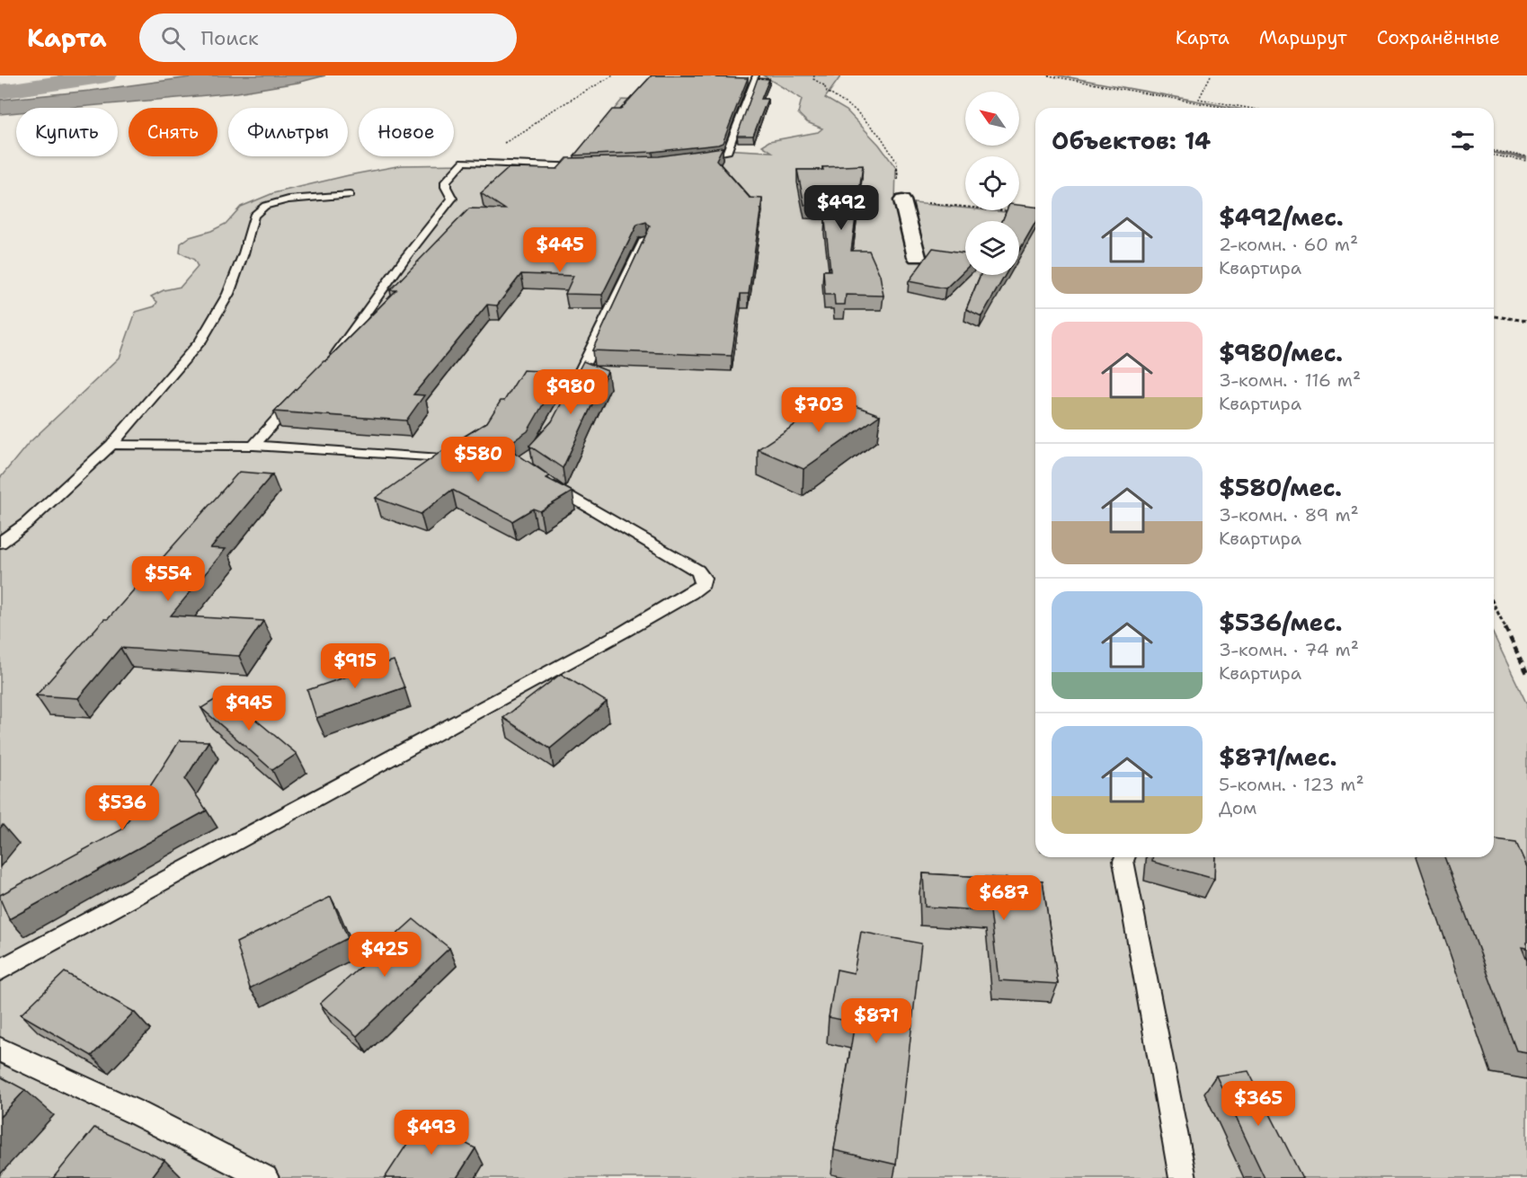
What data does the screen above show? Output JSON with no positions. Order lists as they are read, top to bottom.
{
  "north": "top left",
  "page": {
    "header": "Карта",
    "search": "Поиск",
    "nav": ["Карта", "Маршрут", "Сохранённые"],
    "chip": [
      "Купить",
      "Снять",
      "Фильтры",
      "Новое"
    ],
    "heading": "Объектов: 14",
    "list": [
      {
        "name": "$492/мес.",
        "note": "2-комн. · 60 m² · Квартира"
      },
      {
        "name": "$980/мес.",
        "note": "3-комн. · 116 m² · Квартира"
      },
      {
        "name": "$580/мес.",
        "note": "3-комн. · 89 m² · Квартира"
      },
      {
        "name": "$536/мес.",
        "note": "3-комн. · 74 m² · Квартира"
      },
      {
        "name": "$871/мес.",
        "note": "5-комн. · 123 m² · Дом"
      }
    ],
    "price": [
      "$492",
      "$445",
      "$980",
      "$703",
      "$580",
      "$554",
      "$915",
      "$945",
      "$536",
      "$687",
      "$425",
      "$871",
      "$365",
      "$493"
    ]
  }
}
